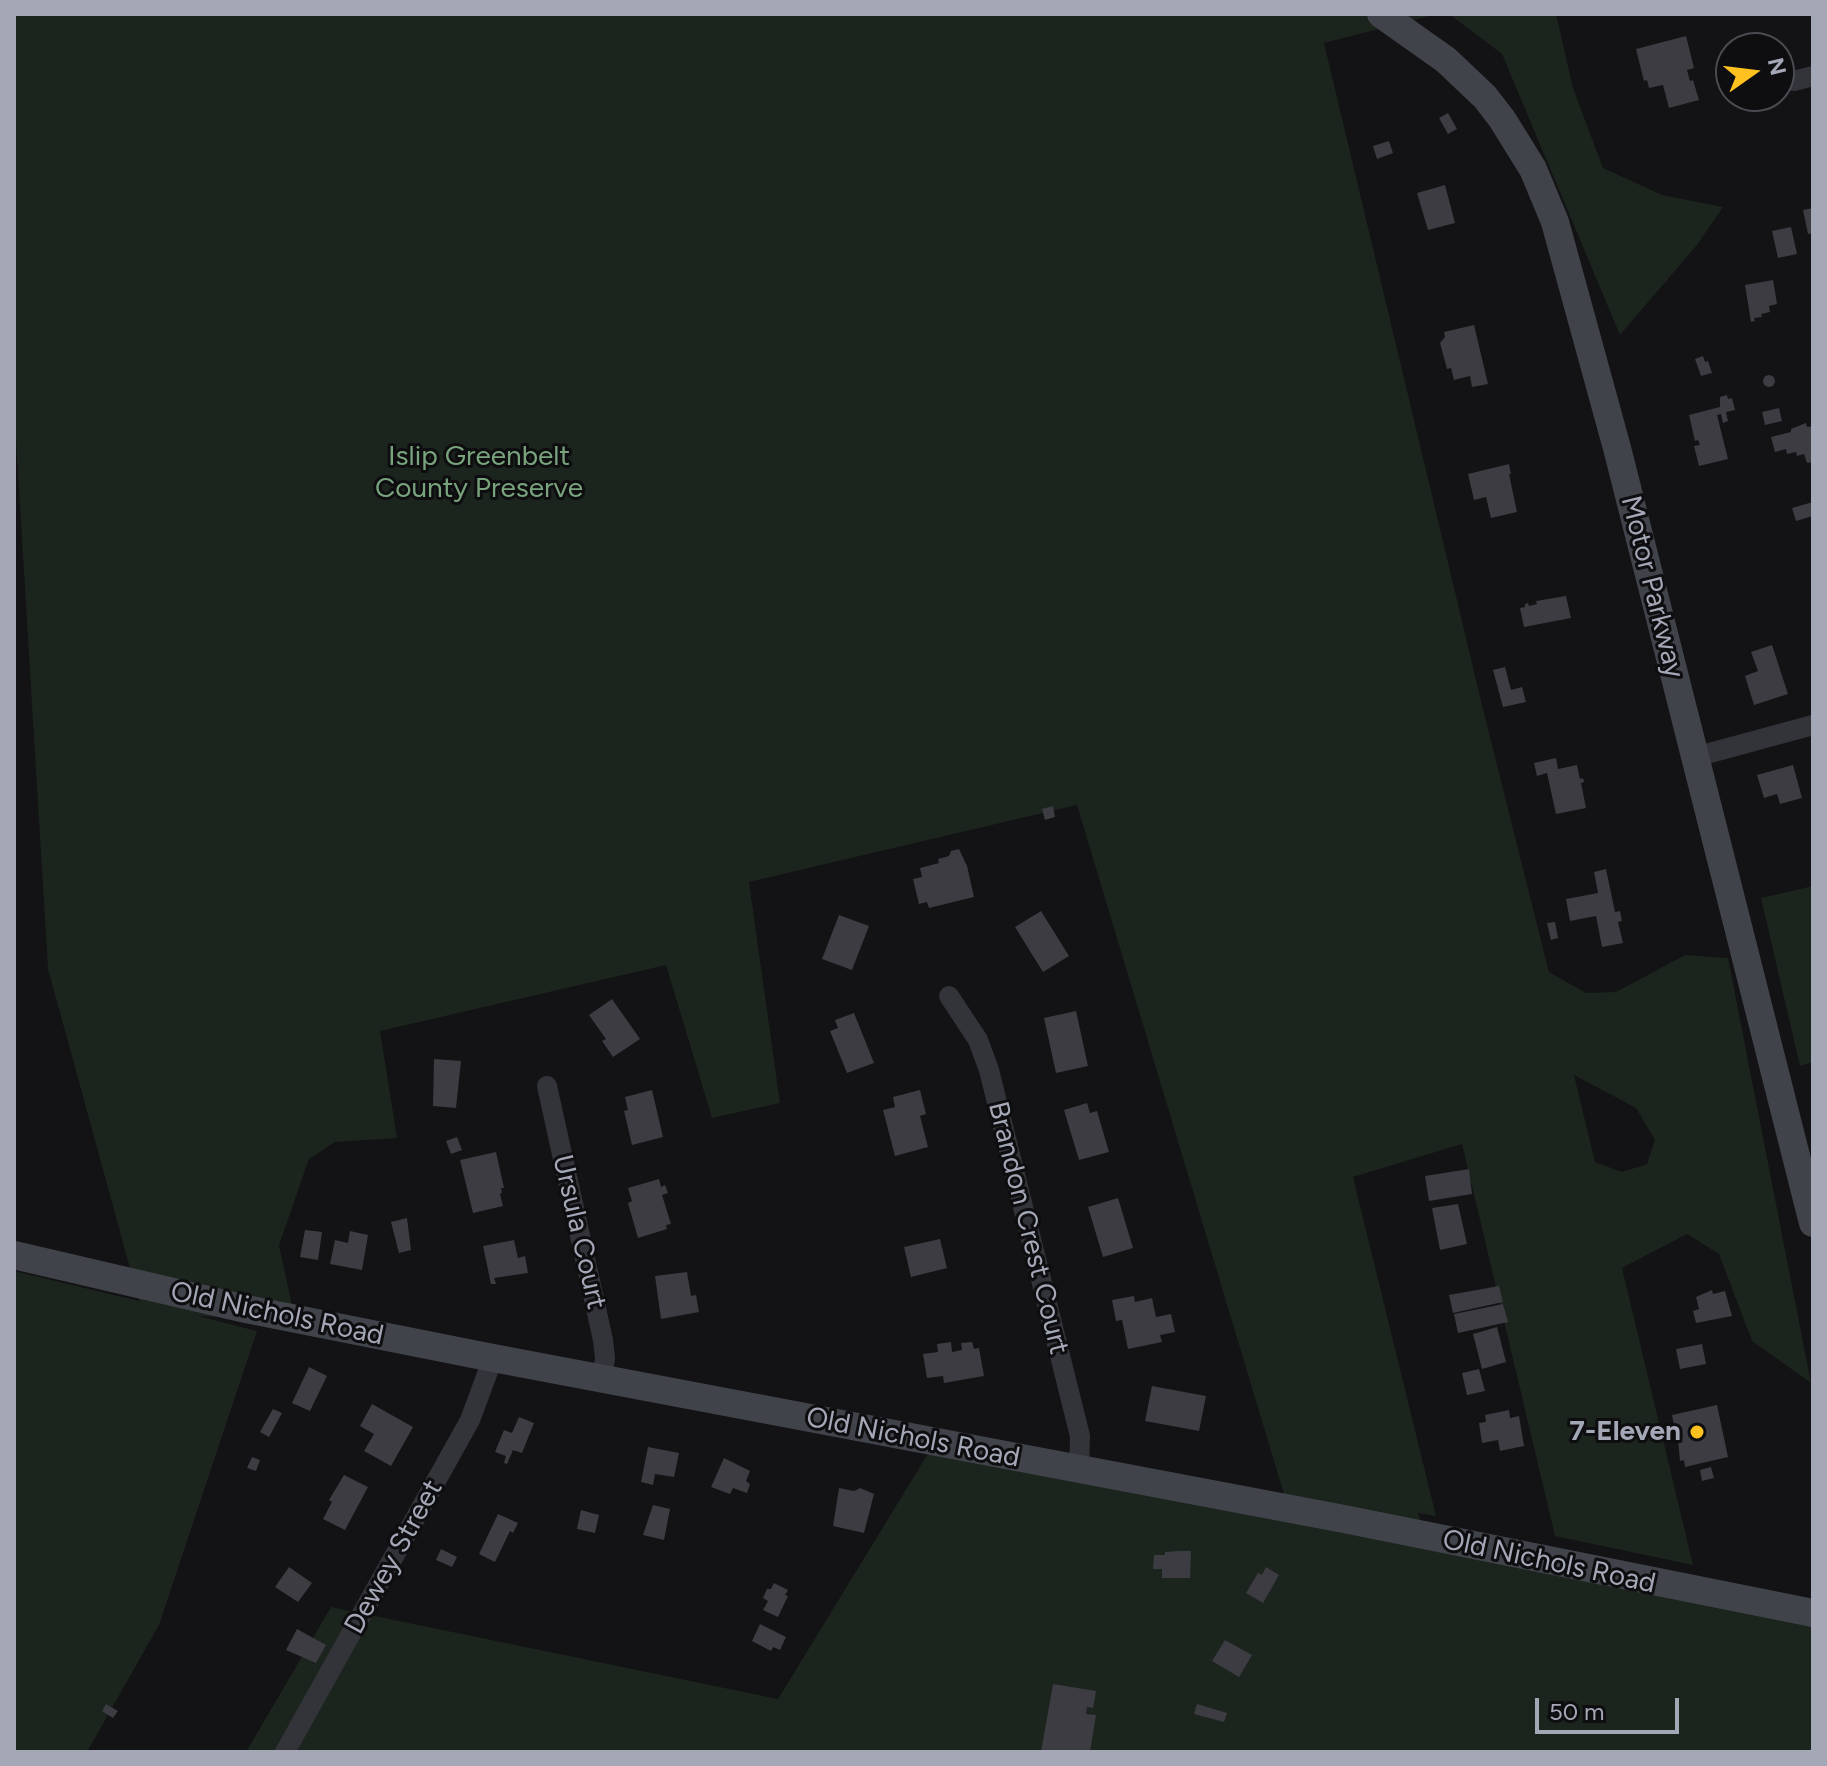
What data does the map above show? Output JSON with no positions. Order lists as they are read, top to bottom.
{
  "streets": {
    "street": [
      "Motor Parkway",
      "Brandon Crest Court",
      "Ursula Court",
      "Old Nichols Road",
      "Dewey Street"
    ]
  },
  "crossings": [
    ["Brandon Crest Court", "Old Nichols Road"],
    ["Ursula Court", "Old Nichols Road"],
    ["Old Nichols Road", "Dewey Street"]
  ],
  "parks": ["Islip Greenbelt County Preserve"],
  "places": ["7-Eleven"],
  "scale_bar": "50 m",
  "north": "right"
}
